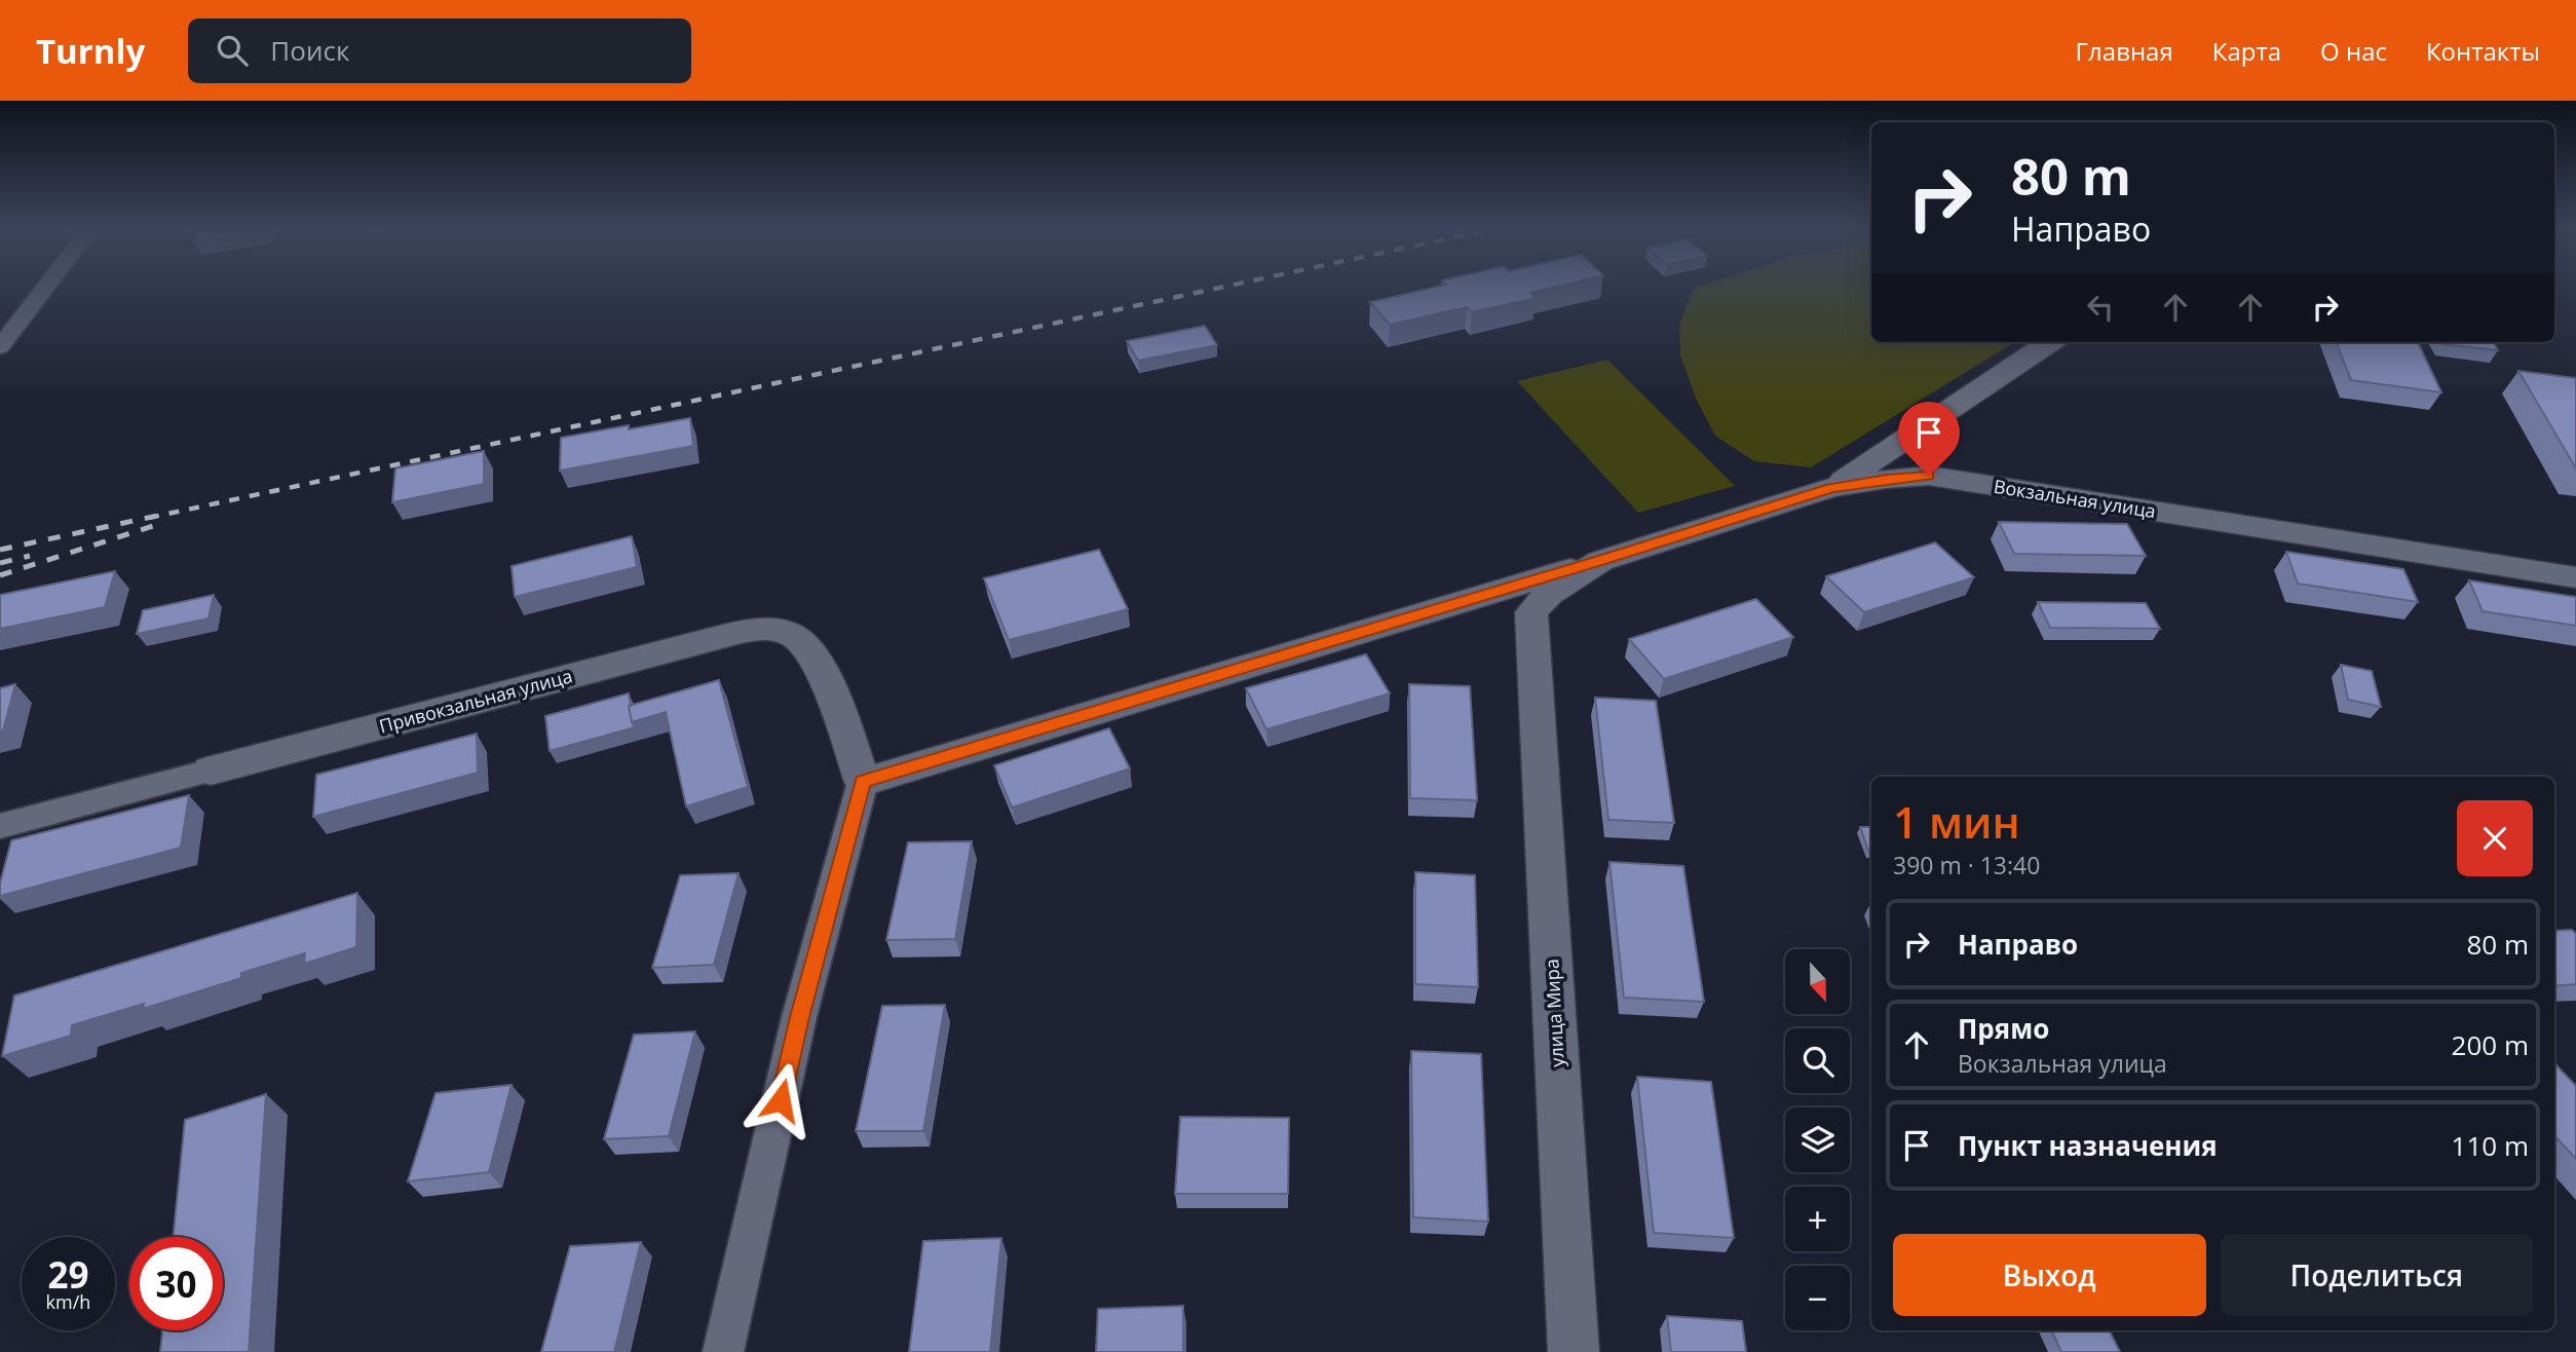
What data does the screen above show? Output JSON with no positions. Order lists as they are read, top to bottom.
{
  "streets": {
    "street": ["Вокзальная улица", "Привокзальная улица", "улица Мира"]
  },
  "crossings": [
    ["Вокзальная улица", "улица Мира"]
  ],
  "north": "bottom",
  "page": {
    "header": "Turnly",
    "search": "Поиск",
    "nav": [
      "Главная",
      "Карта",
      "О нас",
      "Контакты"
    ],
    "turn": ["80 m", "Направо"],
    "heading": ["1 мин", "390 m · 13:40"],
    "list": [
      {
        "name": "Направо",
        "value": "80 m"
      },
      {
        "name": "Прямо",
        "note": "Вокзальная улица",
        "value": "200 m"
      },
      {
        "name": "Пункт назначения",
        "value": "110 m"
      }
    ],
    "map_buttons": ["+", "−"],
    "buttons": ["Выход", "Поделиться"],
    "speed": "29 km/h",
    "limit": "30"
  }
}
